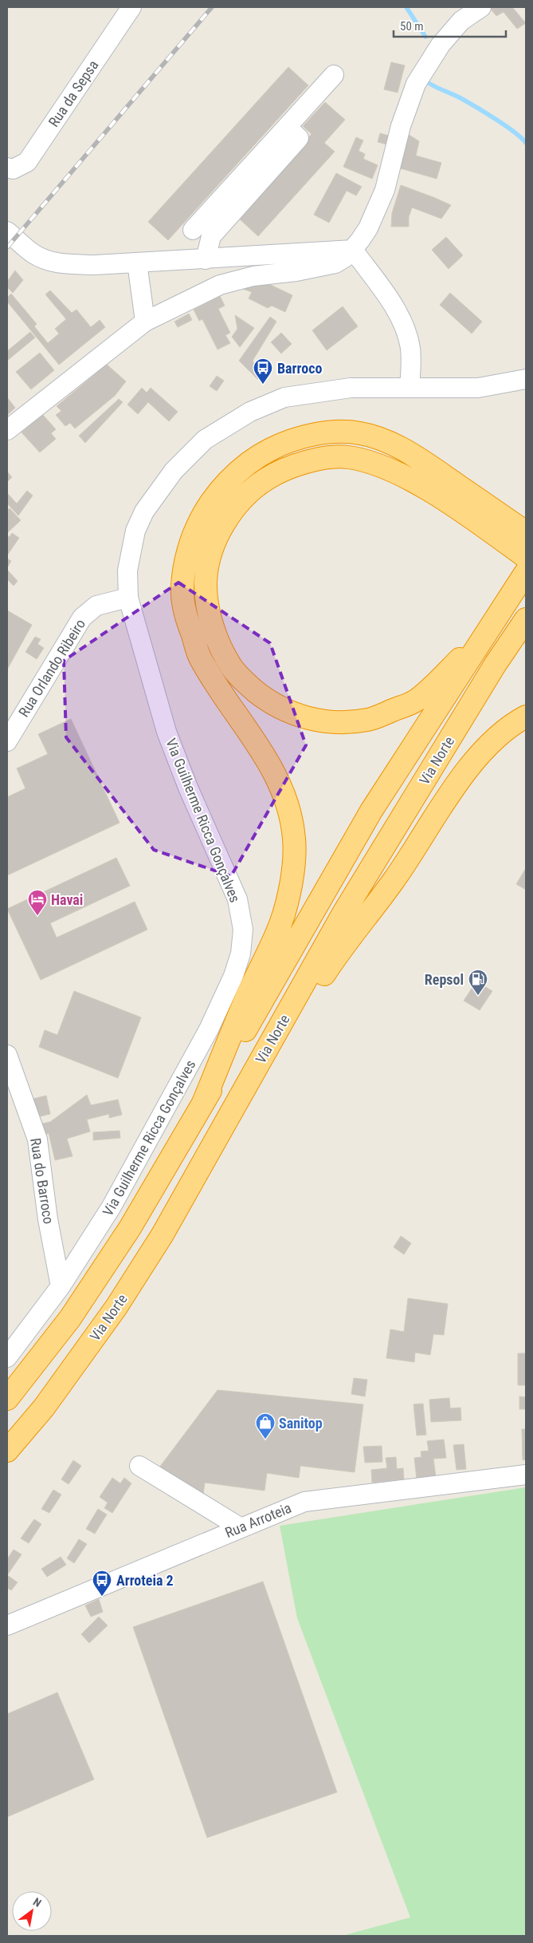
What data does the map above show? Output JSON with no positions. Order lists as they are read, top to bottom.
{
  "streets": {
    "highway": ["Via Norte"],
    "street": [
      "Rua da Sepsa",
      "Rua Orlando Ribeiro",
      "Via Guilherme Ricca Gonçalves",
      "Rua do Barroco",
      "Rua Arroteia"
    ]
  },
  "crossings": [
    ["Rua Orlando Ribeiro", "Via Guilherme Ricca Gonçalves"],
    ["Via Guilherme Ricca Gonçalves", "Rua do Barroco"]
  ],
  "places": {
    "bus stop": ["Barroco", "Arroteia 2"],
    "hotel": ["Havai"],
    "fuel station": ["Repsol"],
    "shop": ["Sanitop"]
  },
  "scale_bar": "50 m",
  "north": "top right"
}
